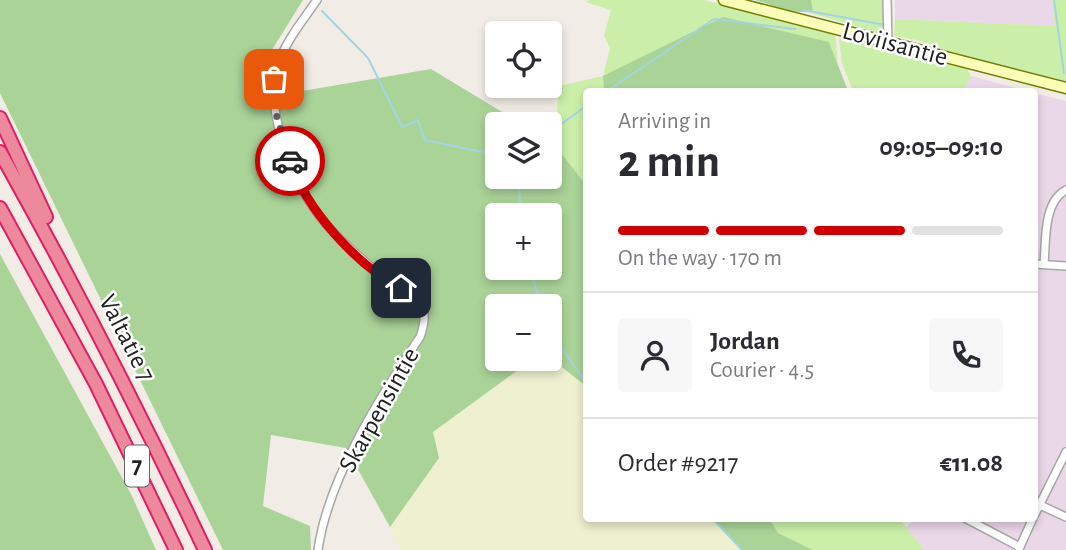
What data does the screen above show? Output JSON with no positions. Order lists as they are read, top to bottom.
{
  "streets": {
    "highway": ["Valtatie 7", "7"],
    "main road": ["Loviisantie"],
    "street": ["Skarpensintie"]
  },
  "page": {
    "map_buttons": ["+", "−"],
    "heading": ["2 min", "Arriving in", "09:05–09:10"],
    "panel": [
      "Jordan",
      "Courier · 4.5",
      "Order #9217",
      "€11.08"
    ],
    "bar": "On the way · 170 m"
  }
}
